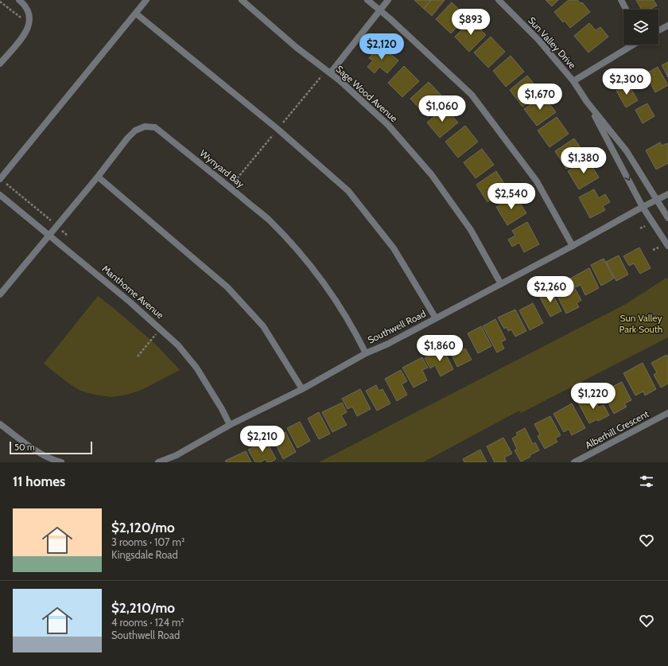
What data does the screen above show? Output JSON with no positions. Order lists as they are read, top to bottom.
{
  "streets": {
    "street": [
      "Sun Valley Drive",
      "Sage Wood Avenue",
      "Wynyard Bay",
      "Manthorne Avenue",
      "Southwell Road",
      "Alberhill Crescent"
    ]
  },
  "crossings": [
    ["Sun Valley Drive", "Southwell Road"],
    ["Sage Wood Avenue", "Southwell Road"],
    ["Wynyard Bay", "Manthorne Avenue"],
    ["Wynyard Bay", "Southwell Road"],
    ["Manthorne Avenue", "Southwell Road"]
  ],
  "parks": ["Sun Valley Park South"],
  "scale_bar": "50 m",
  "page": {
    "price": [
      "$893",
      "$2,120",
      "$2,300",
      "$1,670",
      "$1,060",
      "$1,380",
      "$2,540",
      "$2,260",
      "$1,860",
      "$1,220",
      "$2,210"
    ],
    "scale": "50 m",
    "heading": "11 homes",
    "list": [
      {
        "name": "$2,120/mo",
        "note": "3 rooms · 107 m² · Kingsdale Road"
      },
      {
        "name": "$2,210/mo",
        "note": "4 rooms · 124 m² · Southwell Road"
      }
    ]
  }
}
